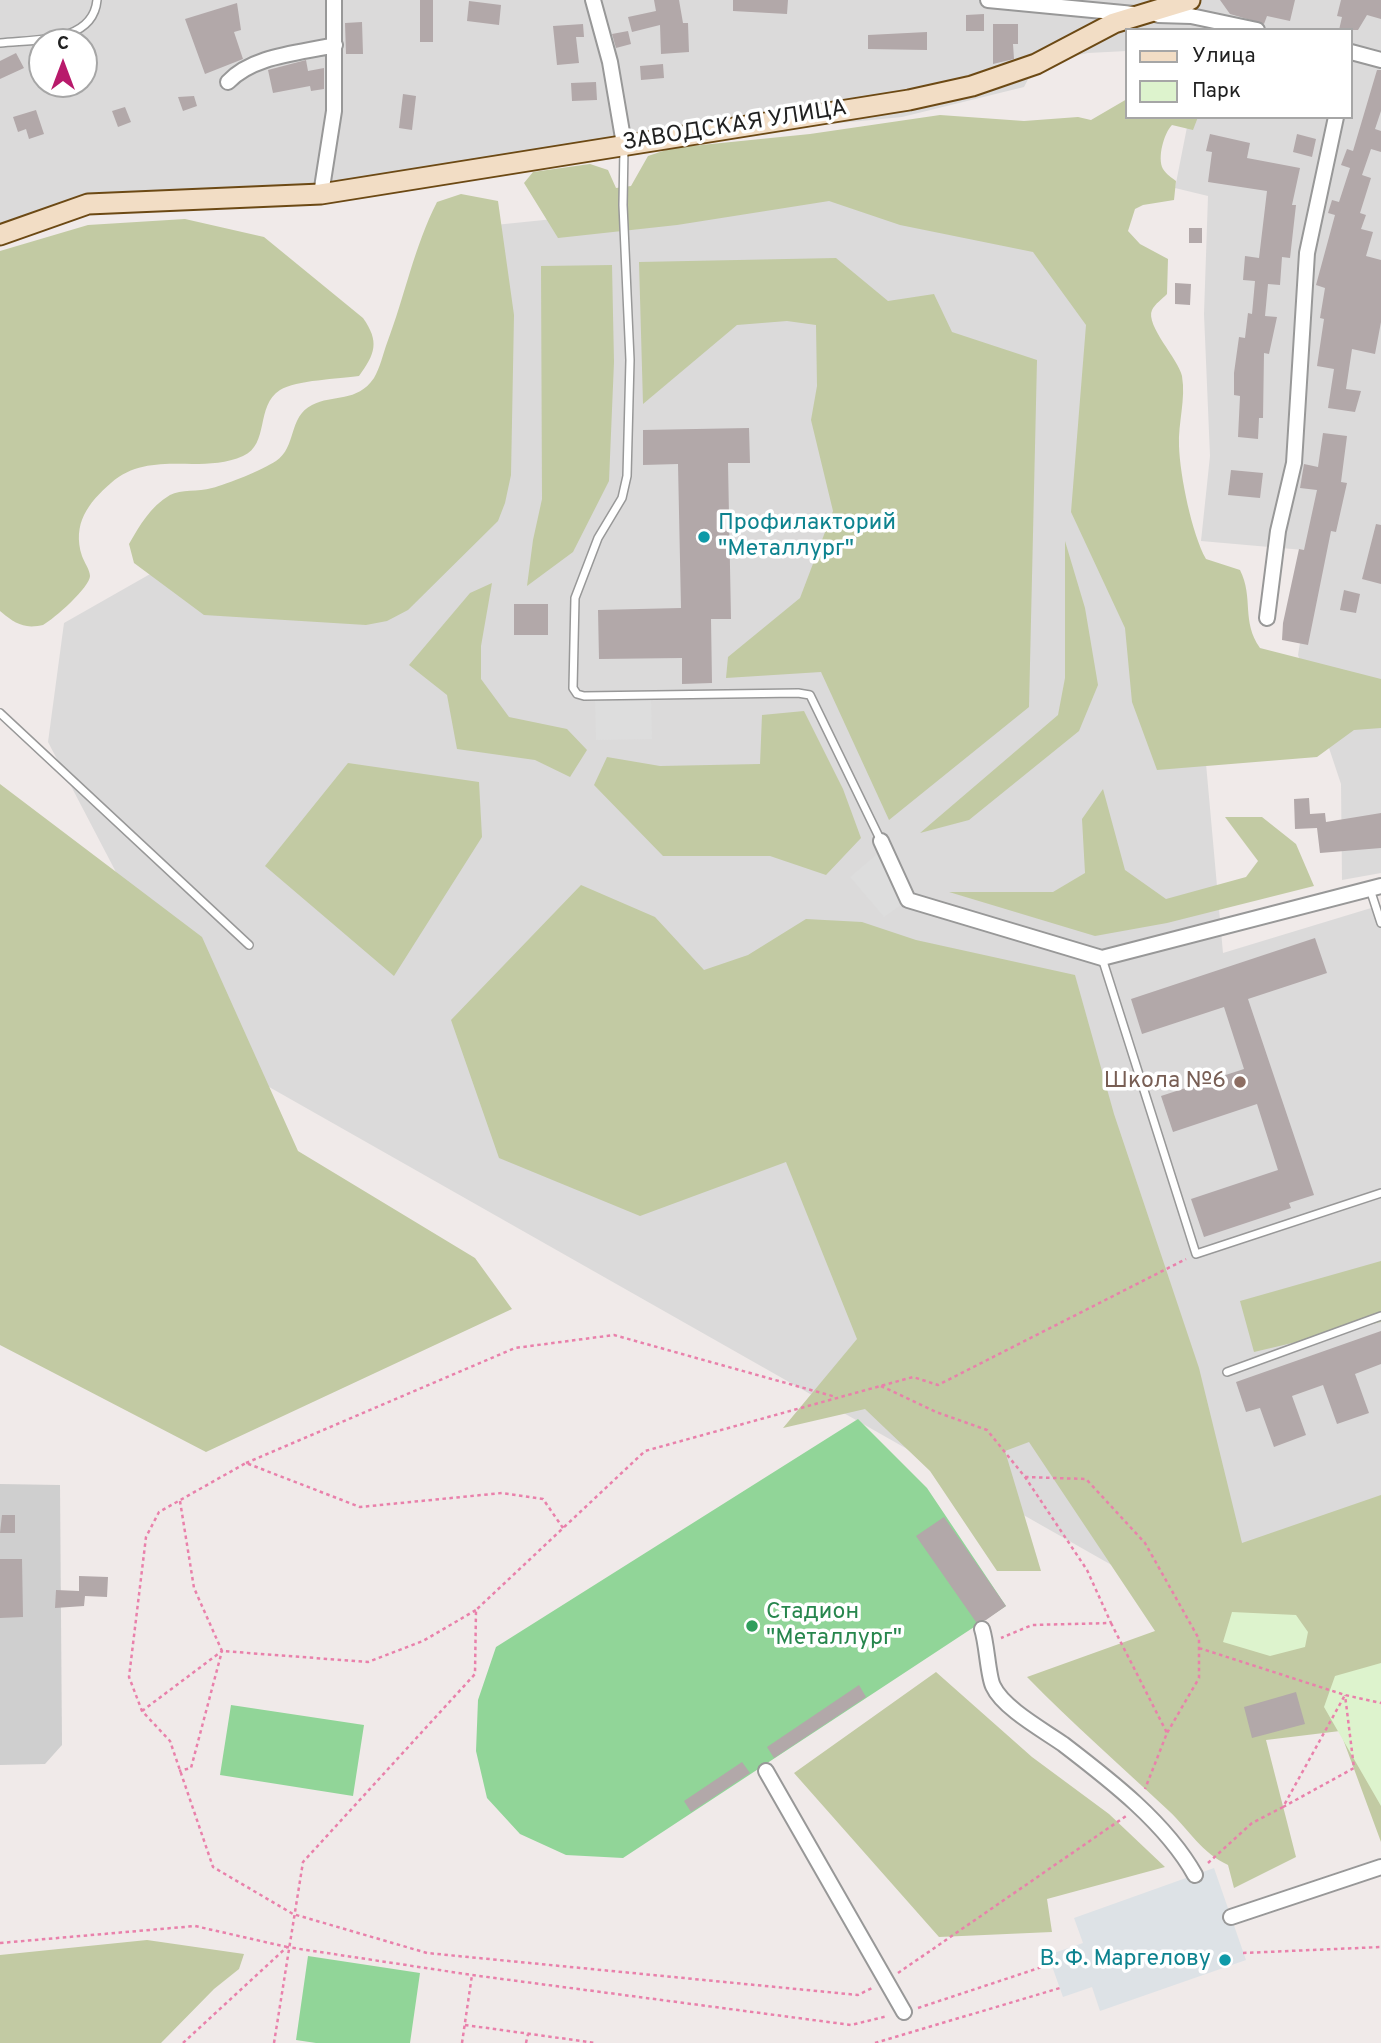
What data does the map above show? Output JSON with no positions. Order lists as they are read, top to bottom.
{
  "streets": {
    "street": ["ЗАВОДСКАЯ УЛИЦА"]
  },
  "places": [
    "Профилакторий \"Металлург\"",
    "Школа №6",
    "Стадион \"Металлург\"",
    "В. Ф. Маргелову"
  ],
  "legend": ["Улица", "Парк"],
  "north": "top"
}
